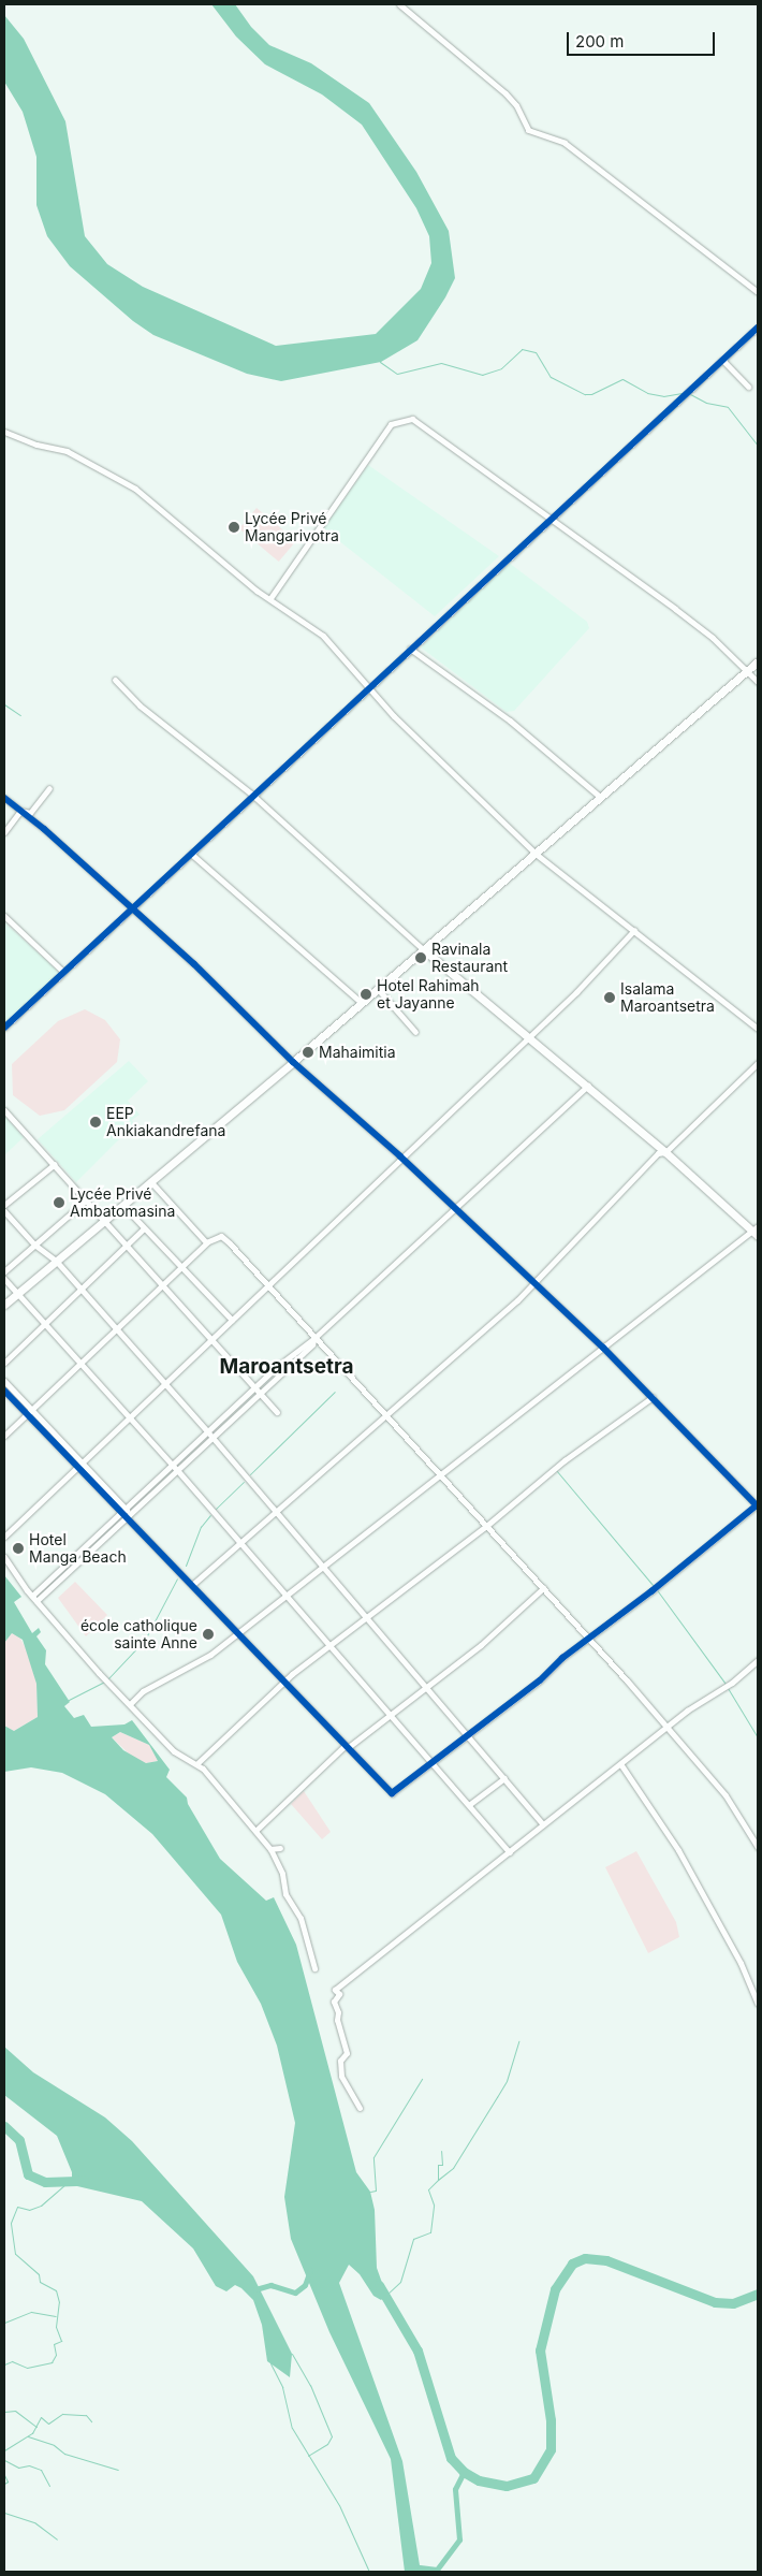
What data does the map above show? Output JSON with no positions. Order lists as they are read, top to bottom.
{
  "districts": ["Maroantsetra"],
  "places": [
    "Lycée Privé Mangarivotra",
    "Ravinala Restaurant",
    "Hotel Rahimah et Jayanne",
    "Isalama Maroantsetra",
    "Mahaimitia",
    "EEP Ankiakandrefana",
    "Lycée Privé Ambatomasina",
    "Hotel Manga Beach",
    "école catholique sainte Anne"
  ],
  "scale_bar": "200 m"
}
